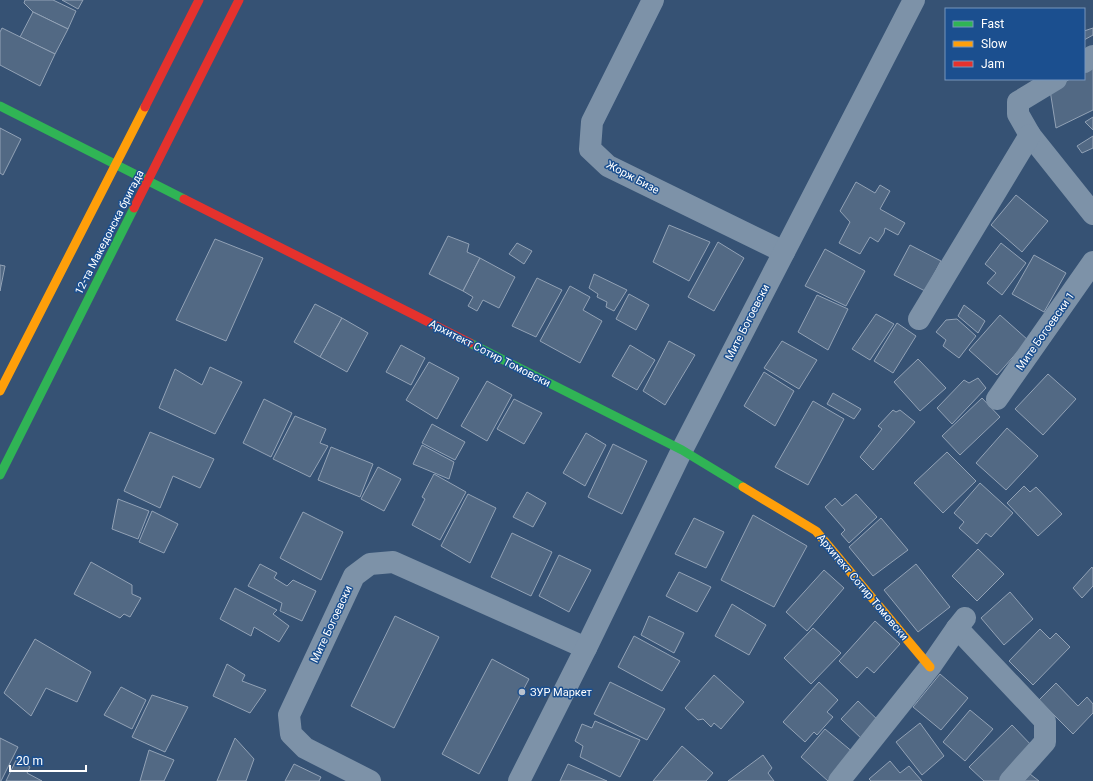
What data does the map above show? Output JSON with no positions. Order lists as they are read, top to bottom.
{
  "streets": {
    "street": [
      "Жорж Бизе",
      "12-та Македонска бригада",
      "Мите Богоевски",
      "Мите Богоевски 1",
      "Архитект Сотир Томовски"
    ]
  },
  "crossings": [
    ["Жорж Бизе", "Мите Богоевски"],
    ["12-та Македонска бригада", "Архитект Сотир Томовски"],
    ["Мите Богоевски", "Архитект Сотир Томовски"]
  ],
  "places": ["ЗУР Маркет"],
  "legend": ["Fast", "Slow", "Jam"],
  "scale_bar": "20 m"
}
